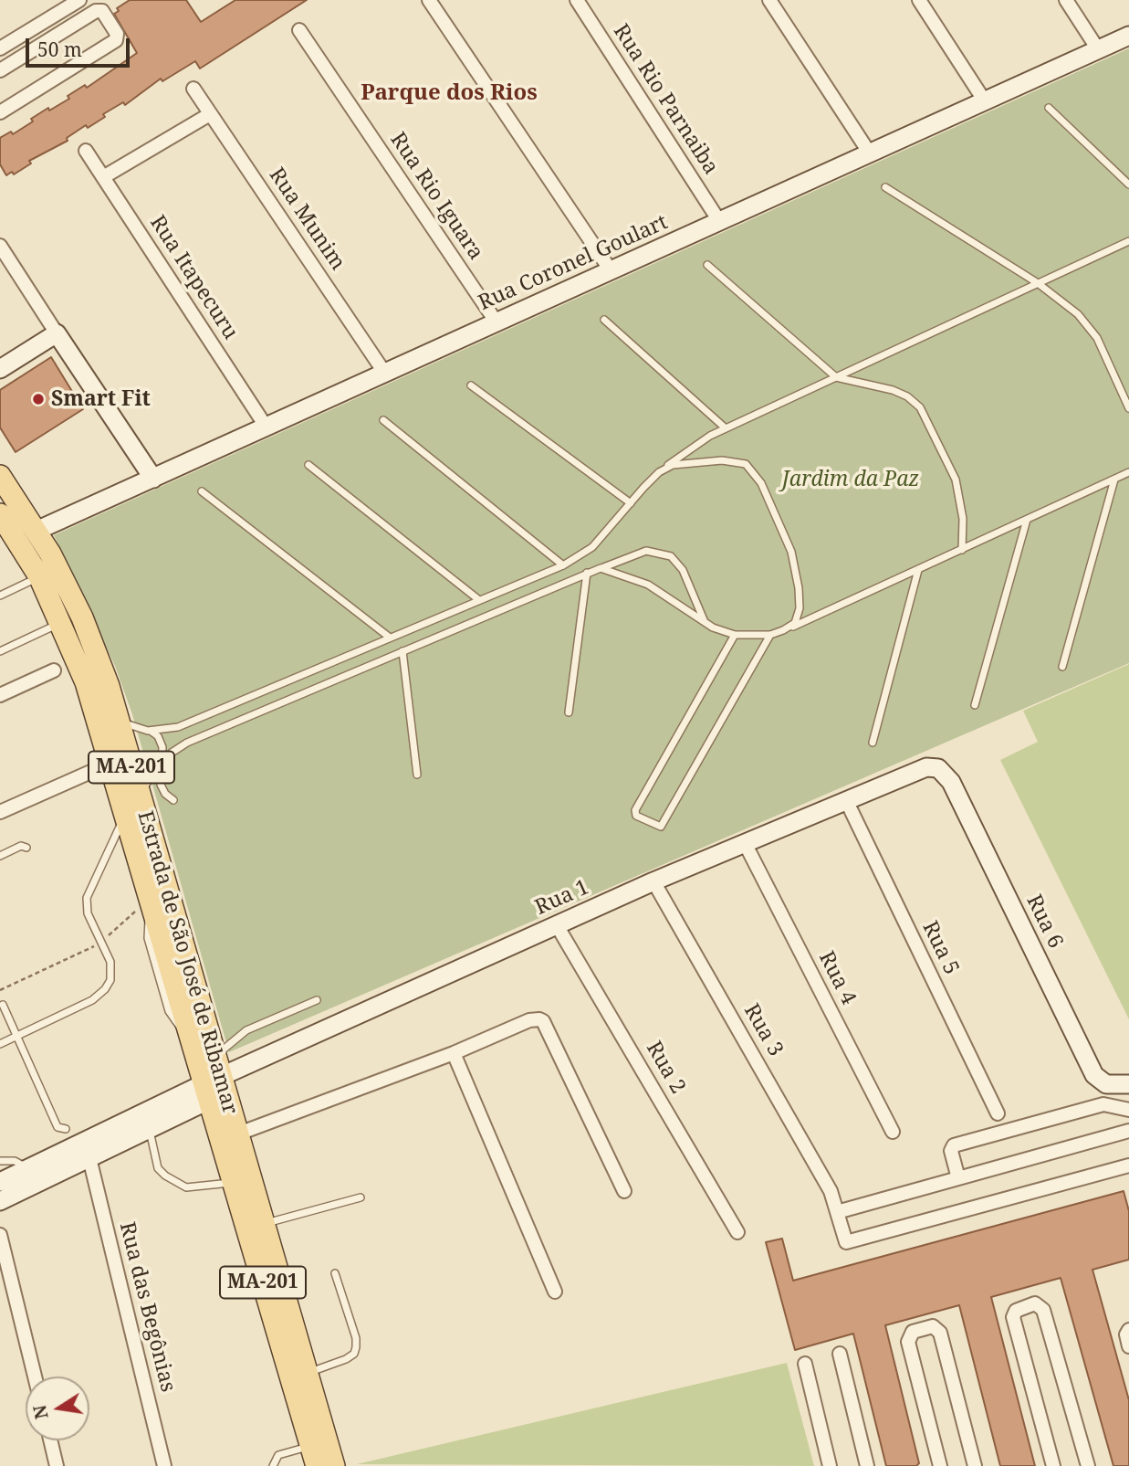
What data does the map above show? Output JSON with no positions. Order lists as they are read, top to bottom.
{
  "streets": {
    "main road": [
      "Rua Coronel Goulart",
      "MA-201",
      "Rua 1",
      "Rua 6",
      "Estrada de São José de Ribamar"
    ],
    "street": [
      "Rua Rio Parnaiba",
      "Rua Rio Iguara",
      "Rua Munim",
      "Rua Itapecuru",
      "Rua 5",
      "Rua 4",
      "Rua 3",
      "Rua 2",
      "Rua das Begônias"
    ]
  },
  "crossings": [
    ["Rua Rio Parnaiba", "Rua Coronel Goulart"],
    ["Rua Rio Iguara", "Rua Coronel Goulart"],
    ["Rua Munim", "Rua Coronel Goulart"],
    ["Rua Coronel Goulart", "Rua Itapecuru"],
    ["Rua Coronel Goulart", "Estrada de São José de Ribamar"],
    ["Rua 1", "Rua 6"],
    ["Rua 1", "Rua 5"],
    ["Rua 1", "Estrada de São José de Ribamar"],
    ["Rua 1", "Rua 4"],
    ["Rua 1", "Rua 3"],
    ["Rua 1", "Rua 2"]
  ],
  "districts": ["Parque dos Rios"],
  "parks": ["Jardim da Paz"],
  "places": ["Smart Fit"],
  "scale_bar": "50 m",
  "north": "left"
}
